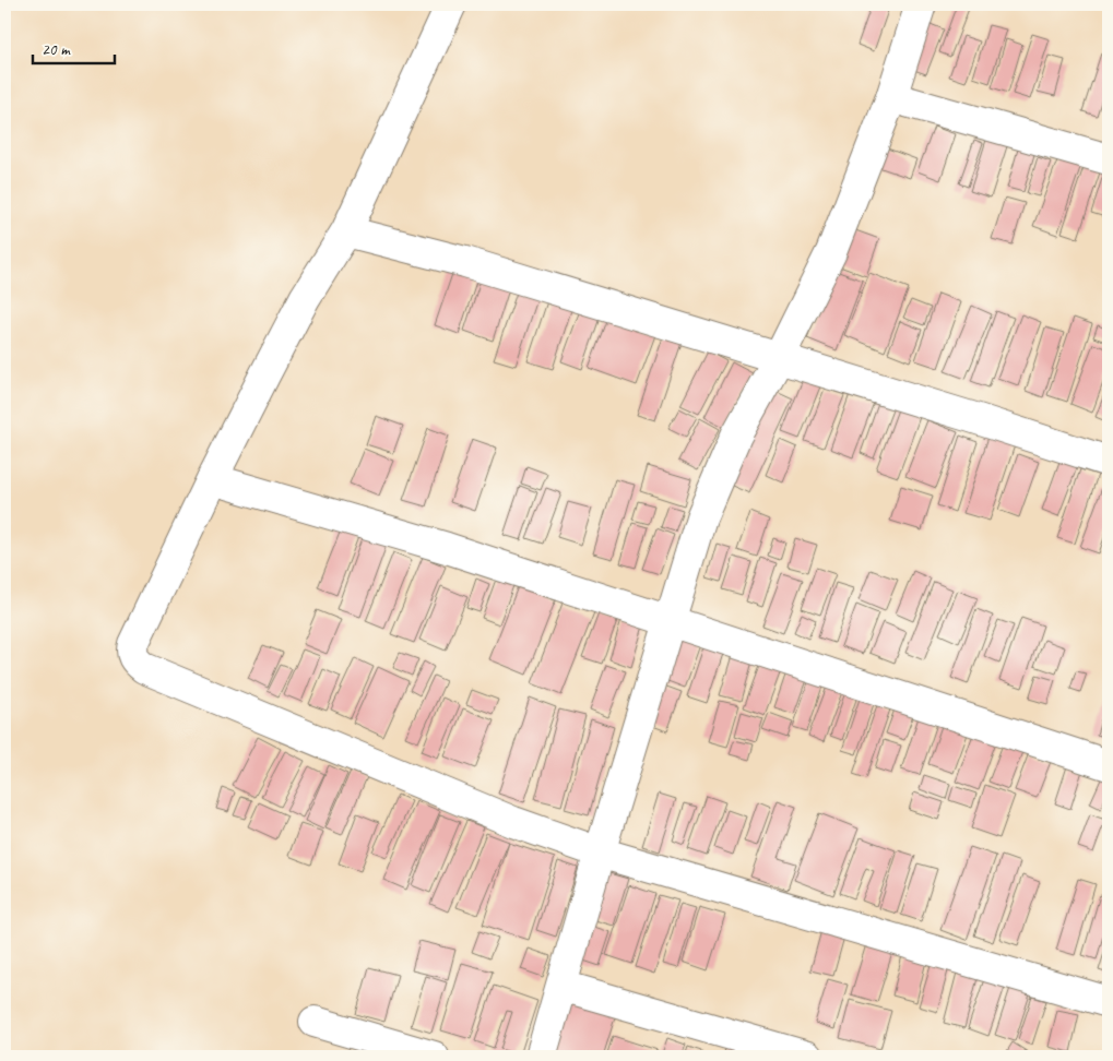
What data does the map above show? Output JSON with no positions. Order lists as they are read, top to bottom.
{
  "scale_bar": "20 m"
}
